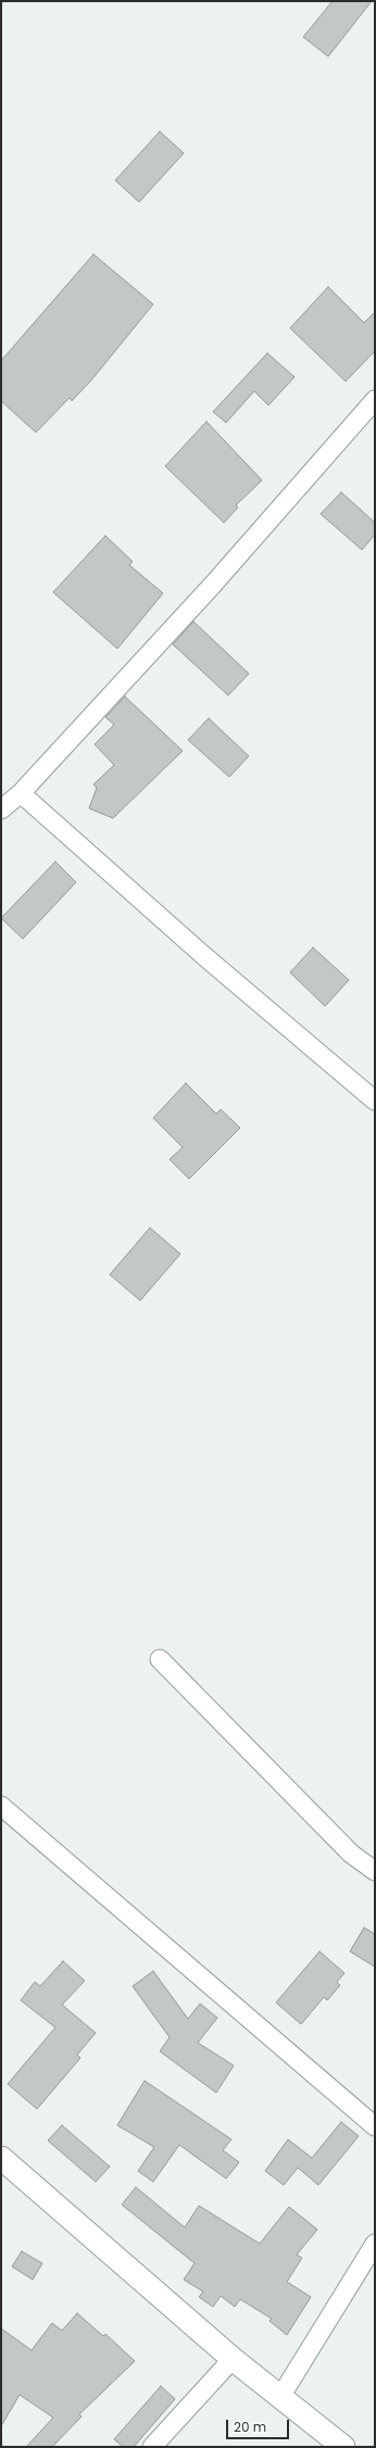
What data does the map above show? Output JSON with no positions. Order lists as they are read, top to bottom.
{
  "scale_bar": "20 m"
}
